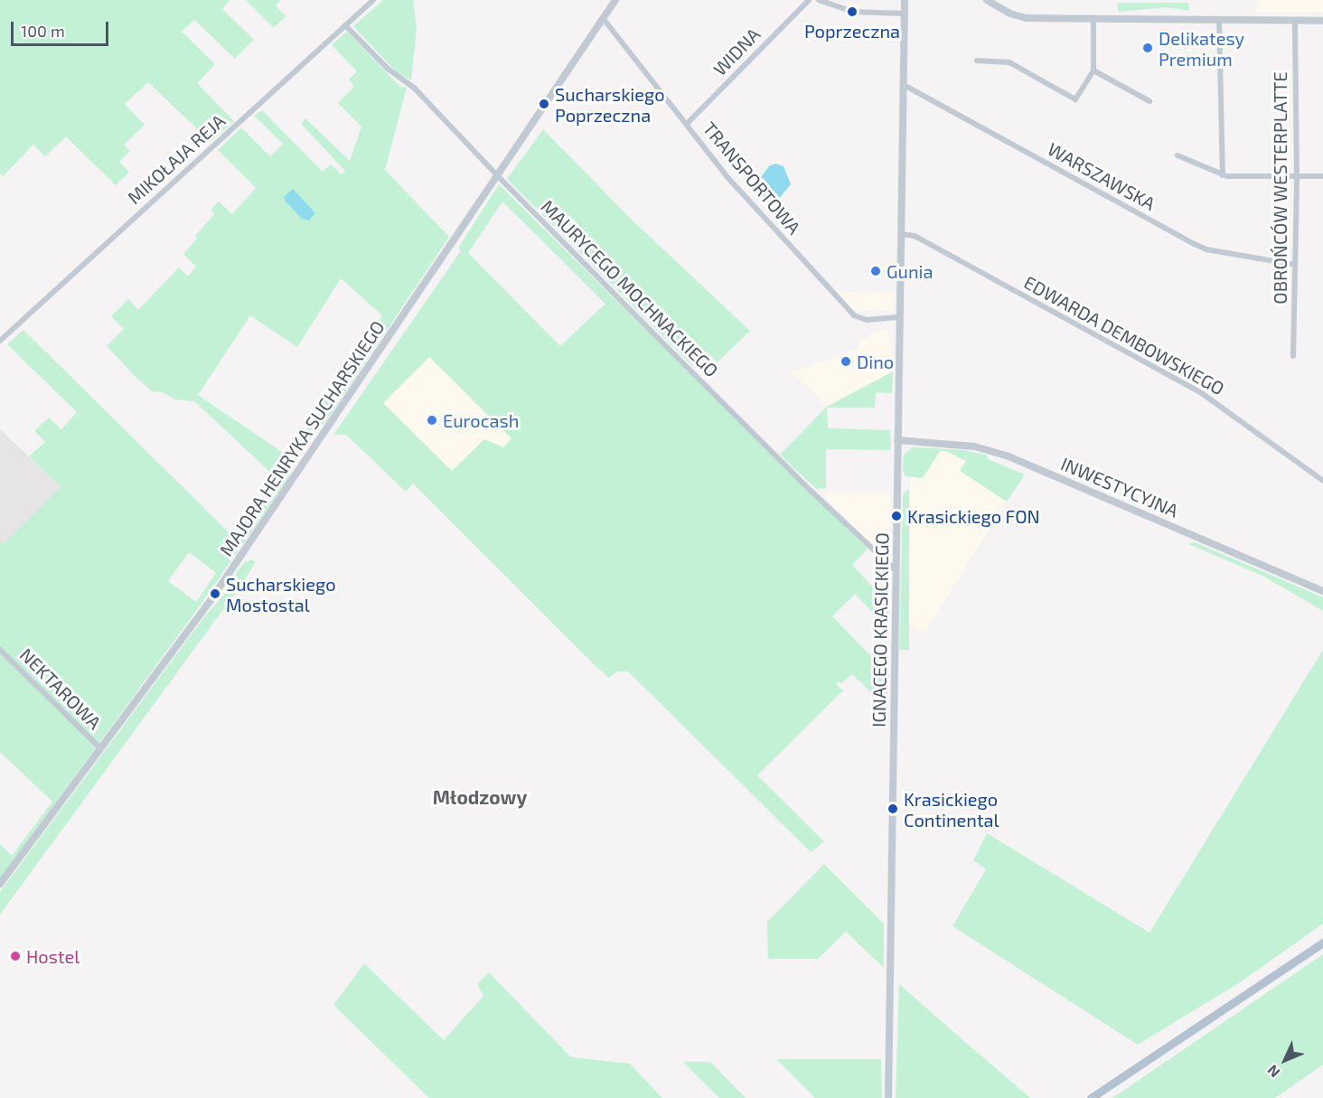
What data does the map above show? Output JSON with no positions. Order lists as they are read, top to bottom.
{
  "streets": {
    "street": [
      "WIDNA",
      "MIKOŁAJA REJA",
      "WARSZAWSKA",
      "TRANSPORTOWA",
      "OBROŃCÓW WESTERPLATTE",
      "MAURYCEGO MOCHNACKIEGO",
      "EDWARDA DEMBOWSKIEGO",
      "MAJORA HENRYKA SUCHARSKIEGO",
      "INWESTYCYJNA",
      "IGNACEGO KRASICKIEGO",
      "NEKTAROWA"
    ]
  },
  "crossings": [
    ["WIDNA", "TRANSPORTOWA"],
    ["MIKOŁAJA REJA", "MAURYCEGO MOCHNACKIEGO"],
    ["WARSZAWSKA", "OBROŃCÓW WESTERPLATTE"],
    ["WARSZAWSKA", "IGNACEGO KRASICKIEGO"],
    ["TRANSPORTOWA", "MAJORA HENRYKA SUCHARSKIEGO"],
    ["TRANSPORTOWA", "IGNACEGO KRASICKIEGO"],
    ["MAURYCEGO MOCHNACKIEGO", "MAJORA HENRYKA SUCHARSKIEGO"],
    ["MAURYCEGO MOCHNACKIEGO", "IGNACEGO KRASICKIEGO"],
    ["EDWARDA DEMBOWSKIEGO", "IGNACEGO KRASICKIEGO"],
    ["MAJORA HENRYKA SUCHARSKIEGO", "NEKTAROWA"],
    ["INWESTYCYJNA", "IGNACEGO KRASICKIEGO"]
  ],
  "districts": ["Młodzowy"],
  "places": [
    "Poprzeczna",
    "Delikatesy Premium",
    "Sucharskiego Poprzeczna",
    "Gunia",
    "Dino",
    "Eurocash",
    "Krasickiego FON",
    "Sucharskiego Mostostal",
    "Krasickiego Continental",
    "Hostel"
  ],
  "scale_bar": "100 m",
  "north": "bottom left"
}
